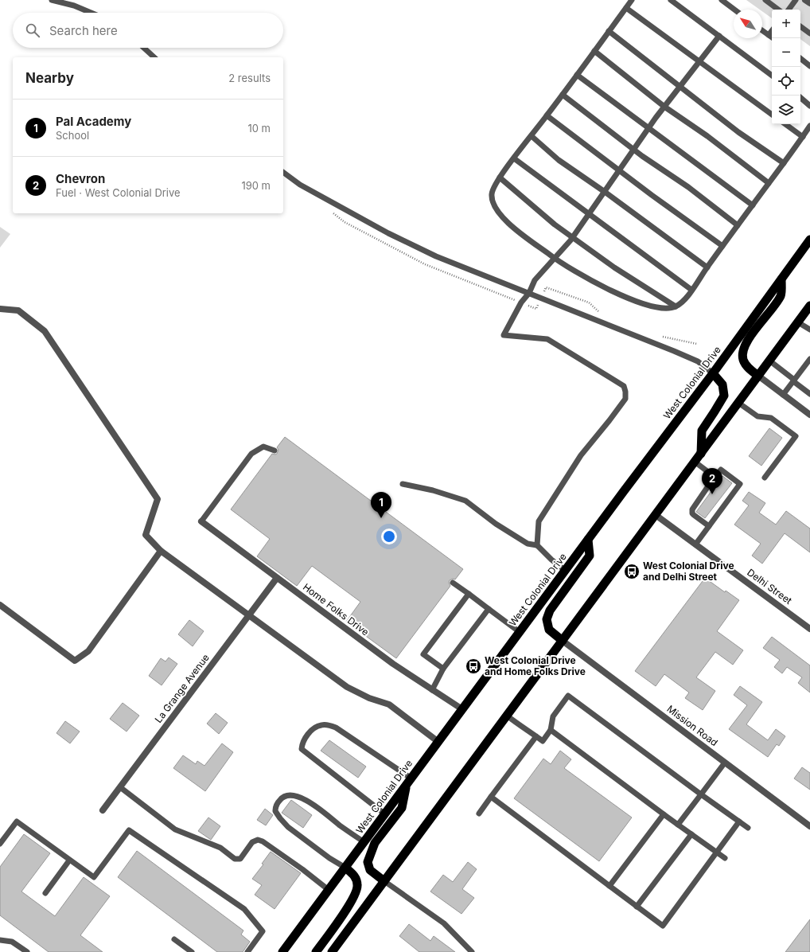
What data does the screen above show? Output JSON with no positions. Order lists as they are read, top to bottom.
{
  "streets": {
    "highway": ["West Colonial Drive"],
    "street": [
      "Delhi Street",
      "Home Folks Drive",
      "La Grange Avenue",
      "Mission Road"
    ]
  },
  "crossings": [
    ["West Colonial Drive", "Home Folks Drive"],
    ["Home Folks Drive", "La Grange Avenue"]
  ],
  "places": {
    "bus stop": ["West Colonial Drive and Delhi Street", "West Colonial Drive and Home Folks Drive"]
  },
  "north": "top left",
  "page": {
    "map_buttons": ["+", "−"],
    "search": "Search here",
    "heading": ["Nearby", "2 results"],
    "list": [
      {
        "mark": "1",
        "name": "Pal Academy",
        "note": "School",
        "value": "10 m"
      },
      {
        "mark": "2",
        "name": "Chevron",
        "note": "Fuel · West Colonial Drive",
        "value": "190 m"
      }
    ],
    "pins": ["2", "1"]
  }
}
